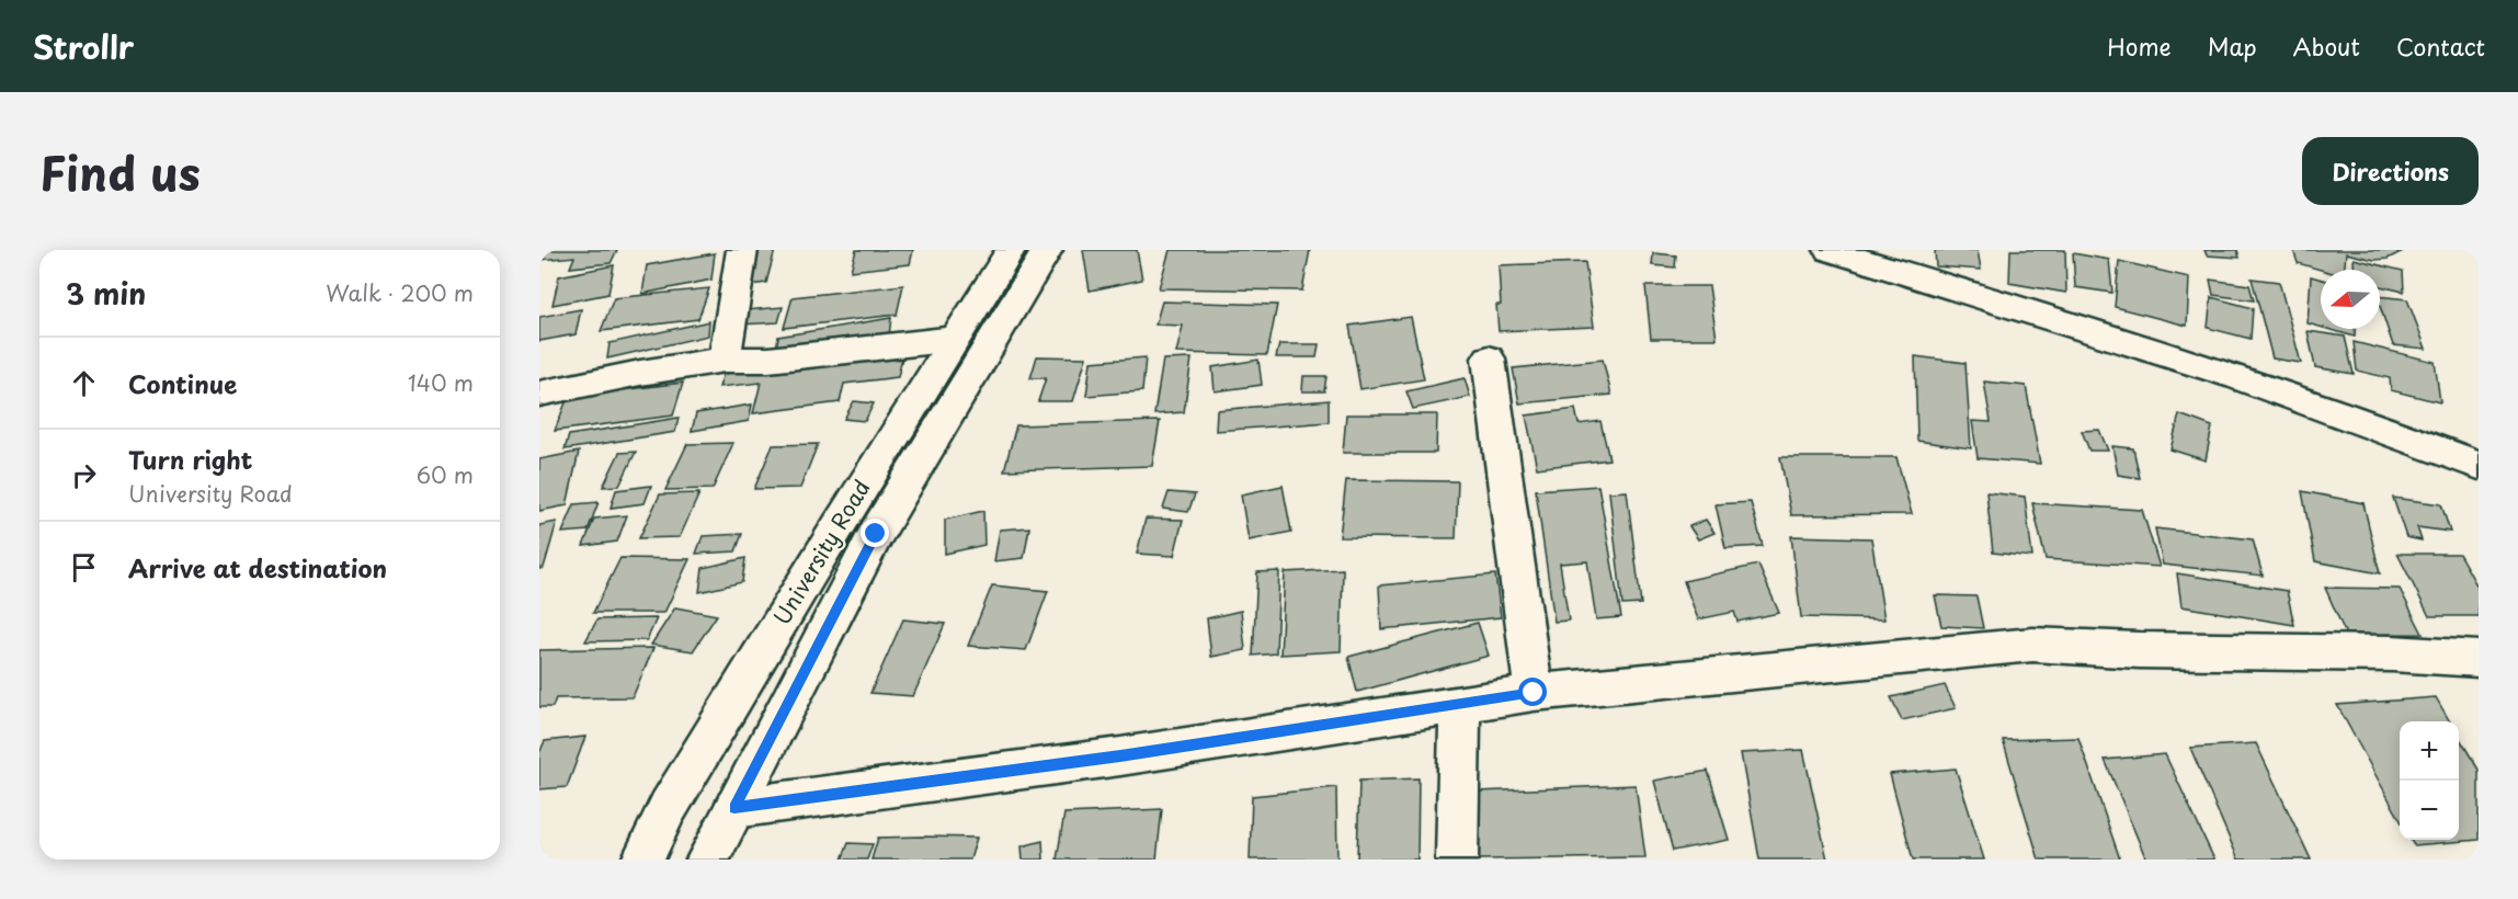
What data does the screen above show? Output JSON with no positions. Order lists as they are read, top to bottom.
{
  "streets": {
    "street": ["University Road"]
  },
  "north": "left",
  "page": {
    "header": "Strollr",
    "nav": [
      "Home",
      "Map",
      "About",
      "Contact"
    ],
    "title": "Find us",
    "buttons": "Directions",
    "heading": ["3 min", "Walk · 200 m"],
    "list": [
      ["Continue", "140 m"],
      ["Turn right", "University Road", "60 m"],
      "Arrive at destination"
    ],
    "map_buttons": ["+", "−"]
  }
}
